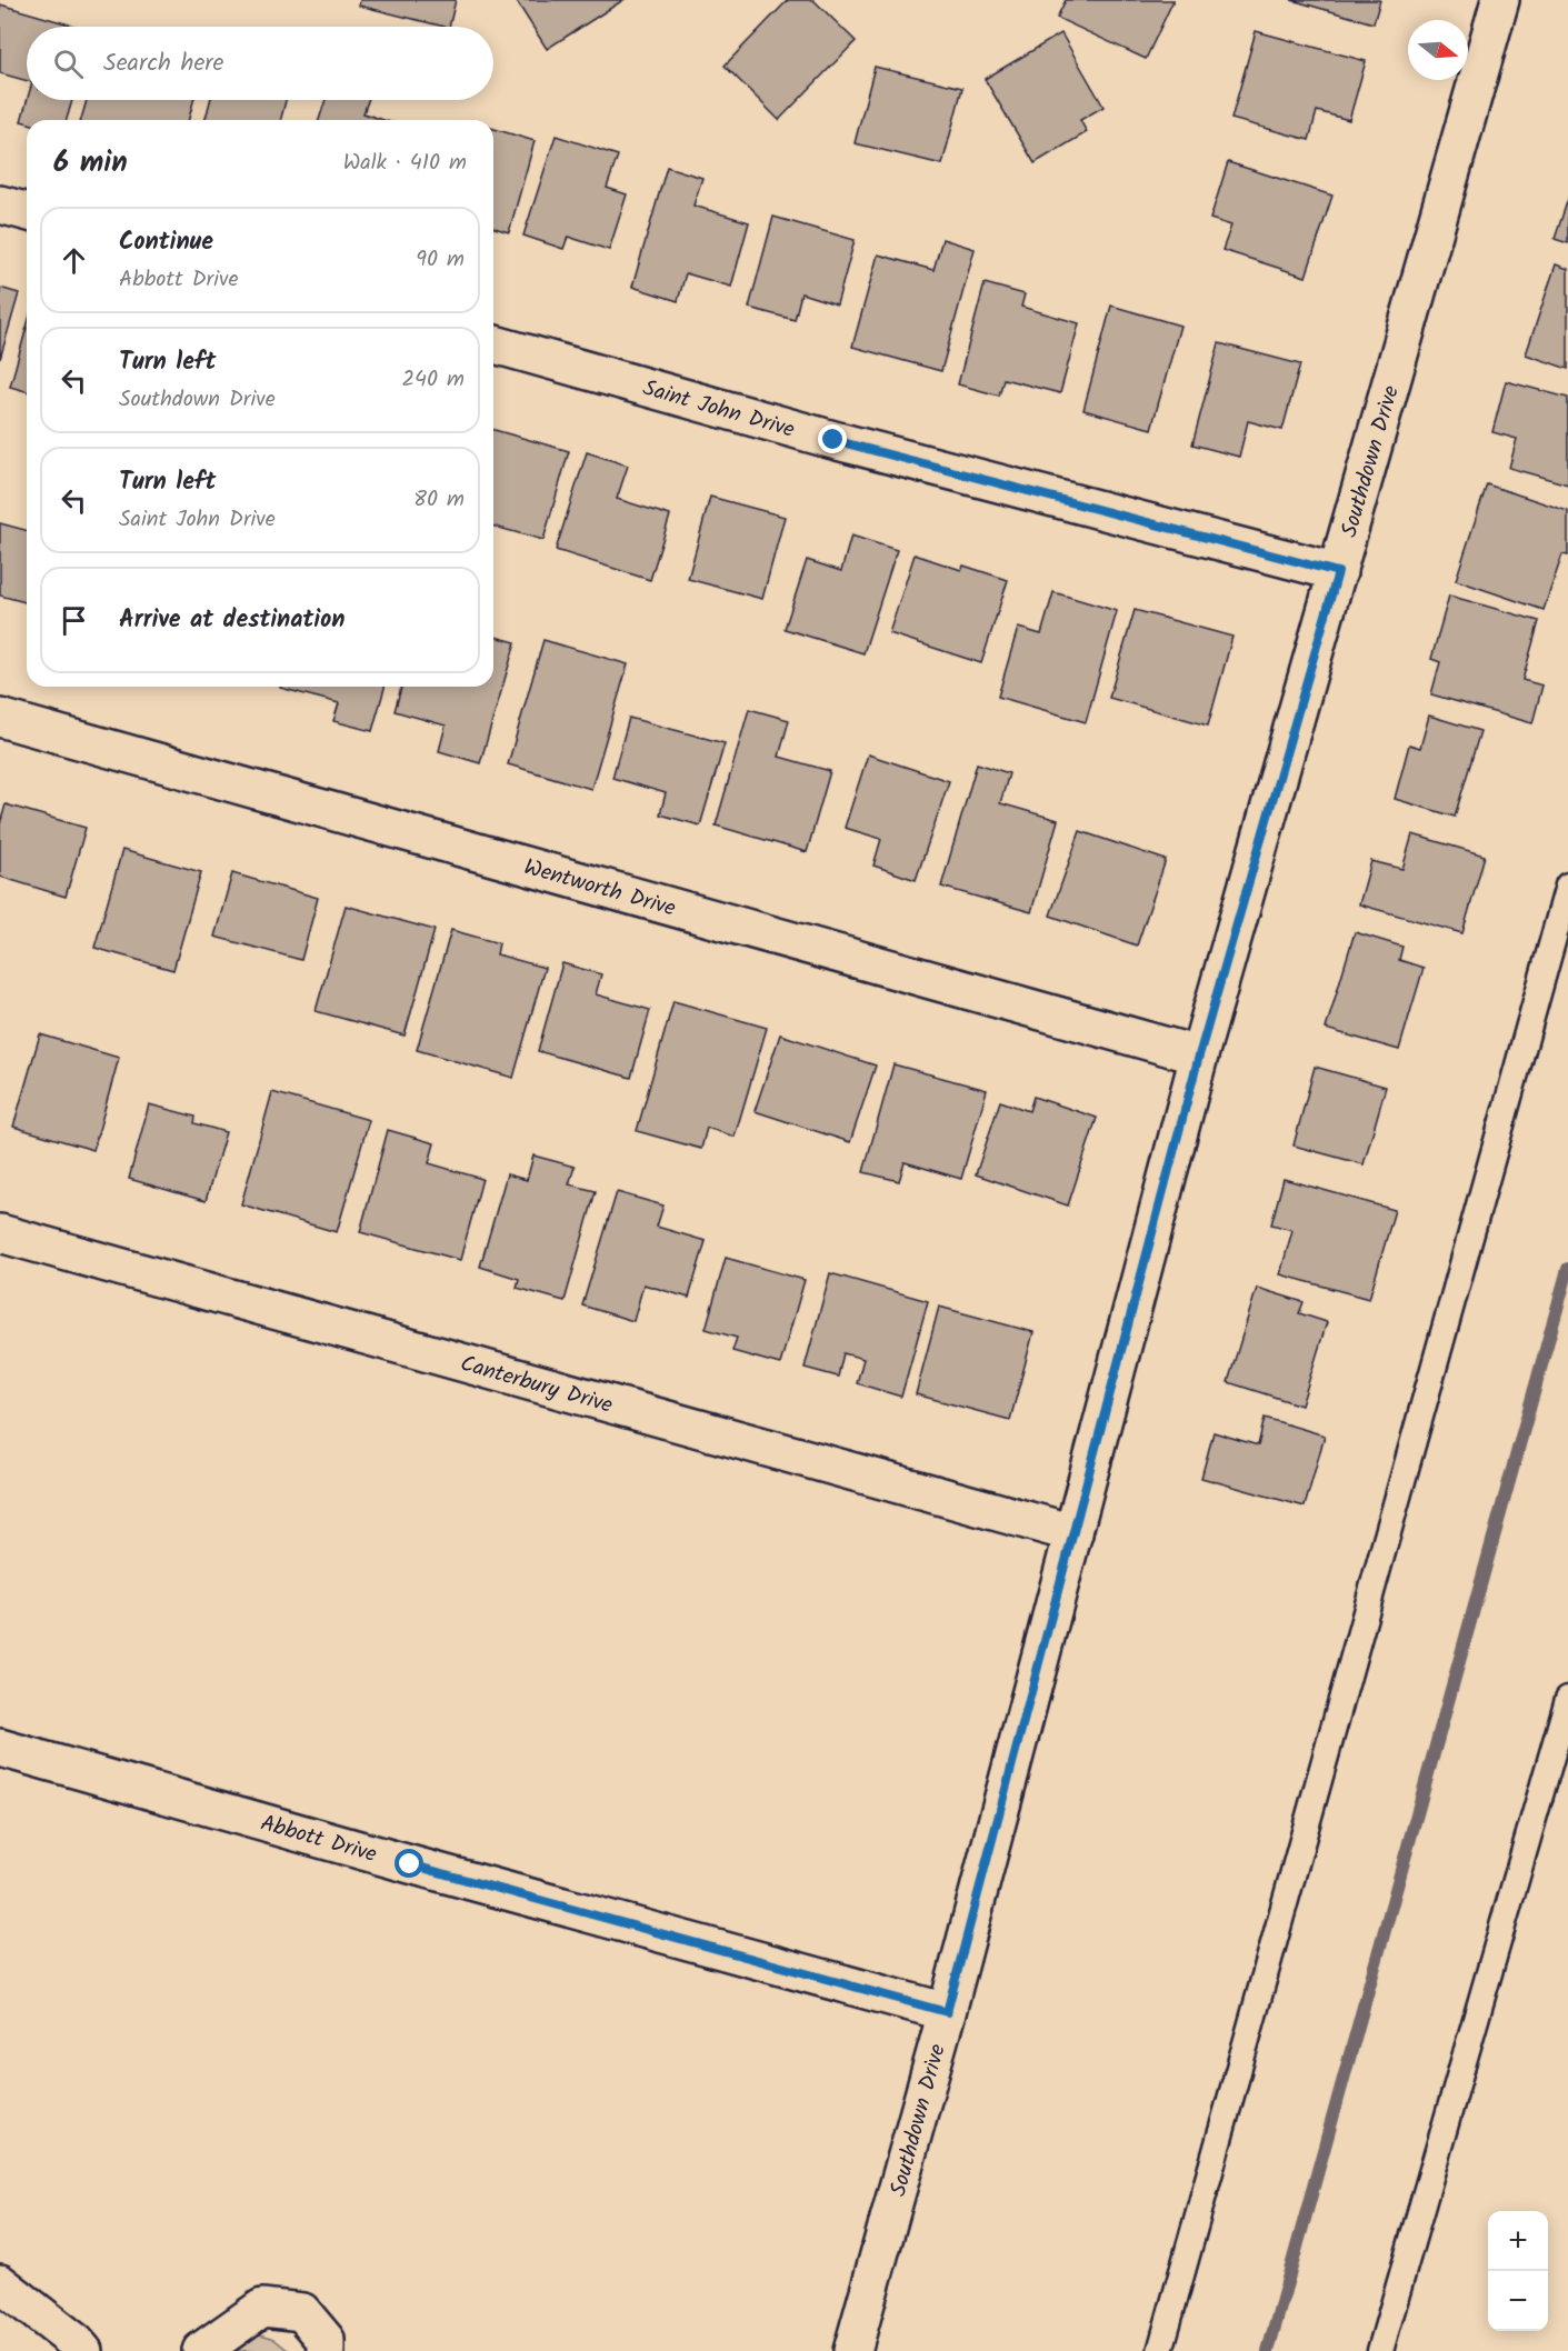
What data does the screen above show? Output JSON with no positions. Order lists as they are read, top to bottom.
{
  "streets": {
    "street": [
      "Saint John Drive",
      "Southdown Drive",
      "Wentworth Drive",
      "Canterbury Drive",
      "Abbott Drive"
    ]
  },
  "crossings": [
    ["Saint John Drive", "Southdown Drive"],
    ["Southdown Drive", "Wentworth Drive"],
    ["Southdown Drive", "Canterbury Drive"],
    ["Southdown Drive", "Abbott Drive"]
  ],
  "north": "right",
  "page": {
    "search": "Search here",
    "heading": ["6 min", "Walk · 410 m"],
    "list": [
      ["Continue", "Abbott Drive", "90 m"],
      ["Turn left", "Southdown Drive", "240 m"],
      ["Turn left", "Saint John Drive", "80 m"],
      "Arrive at destination"
    ],
    "map_buttons": ["+", "−"]
  }
}
